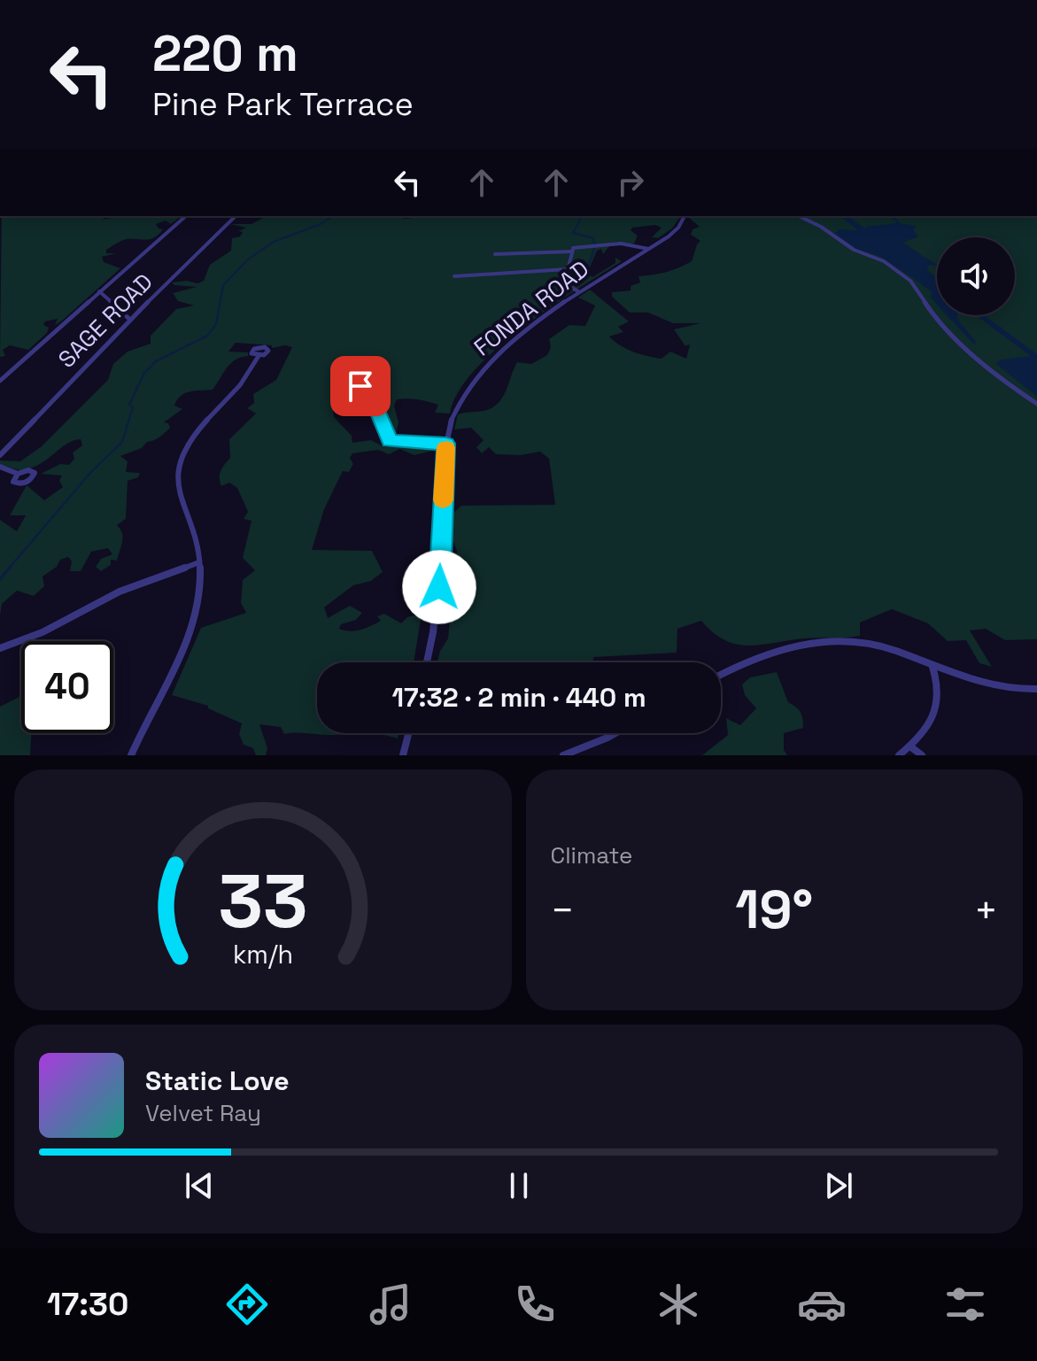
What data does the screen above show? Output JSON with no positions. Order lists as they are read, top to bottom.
{
  "streets": {
    "street": ["FONDA ROAD", "SAGE ROAD"]
  },
  "page": {
    "turn": ["220 m", "Pine Park Terrace"],
    "limit": "40",
    "trip": "17:32 · 2 min · 440 m",
    "tile": "Climate",
    "heat": ["−", "19°", "+"],
    "song": ["Static Love", "Velvet Ray"],
    "tabs": "17:30",
    "gauge": ["33", "km/h"]
  }
}
